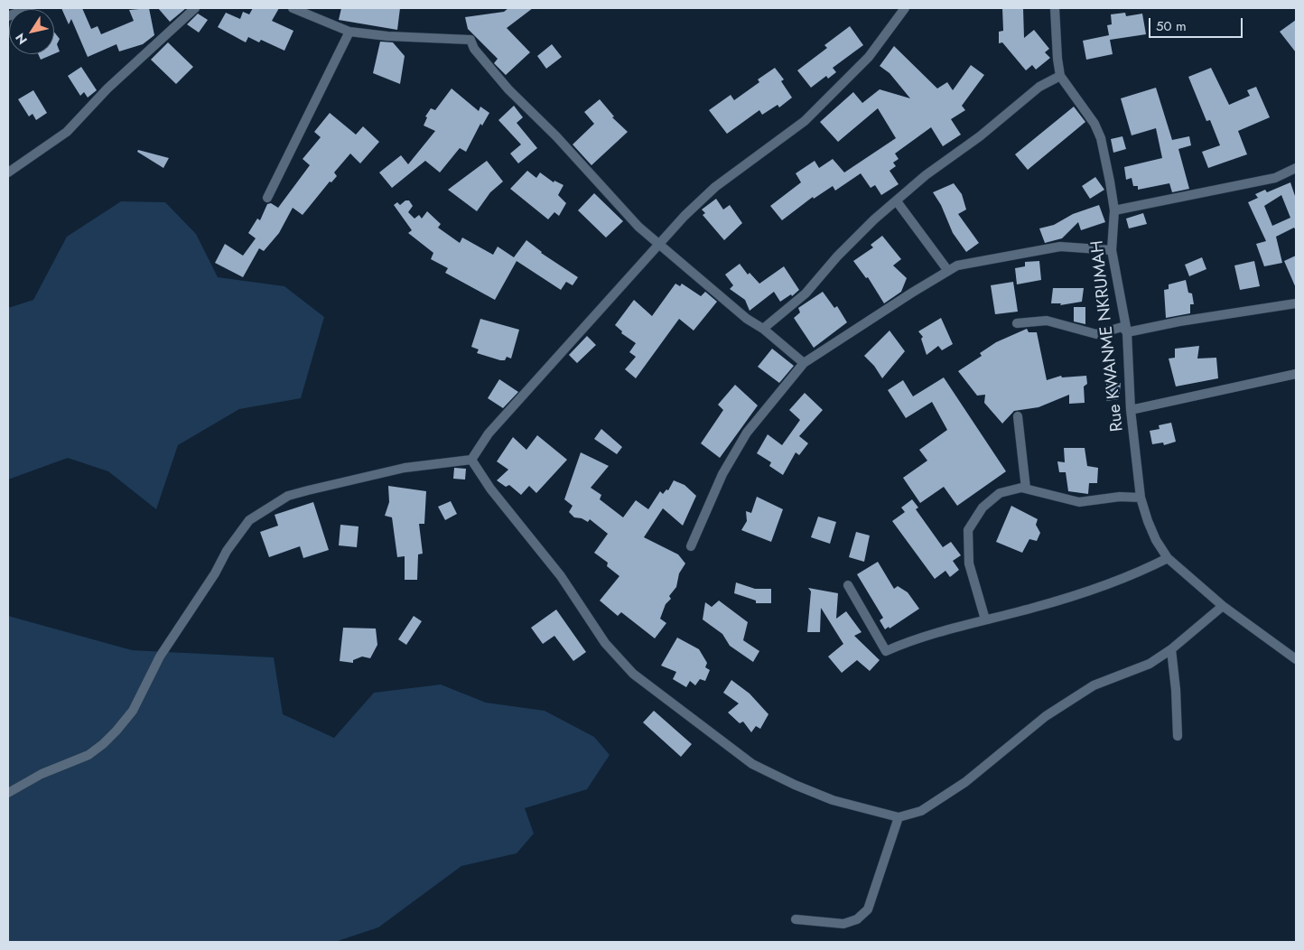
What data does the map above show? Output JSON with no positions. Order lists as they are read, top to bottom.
{
  "streets": {
    "street": ["Rue KWANME NKRUMAH"]
  },
  "scale_bar": "50 m",
  "north": "bottom left"
}
